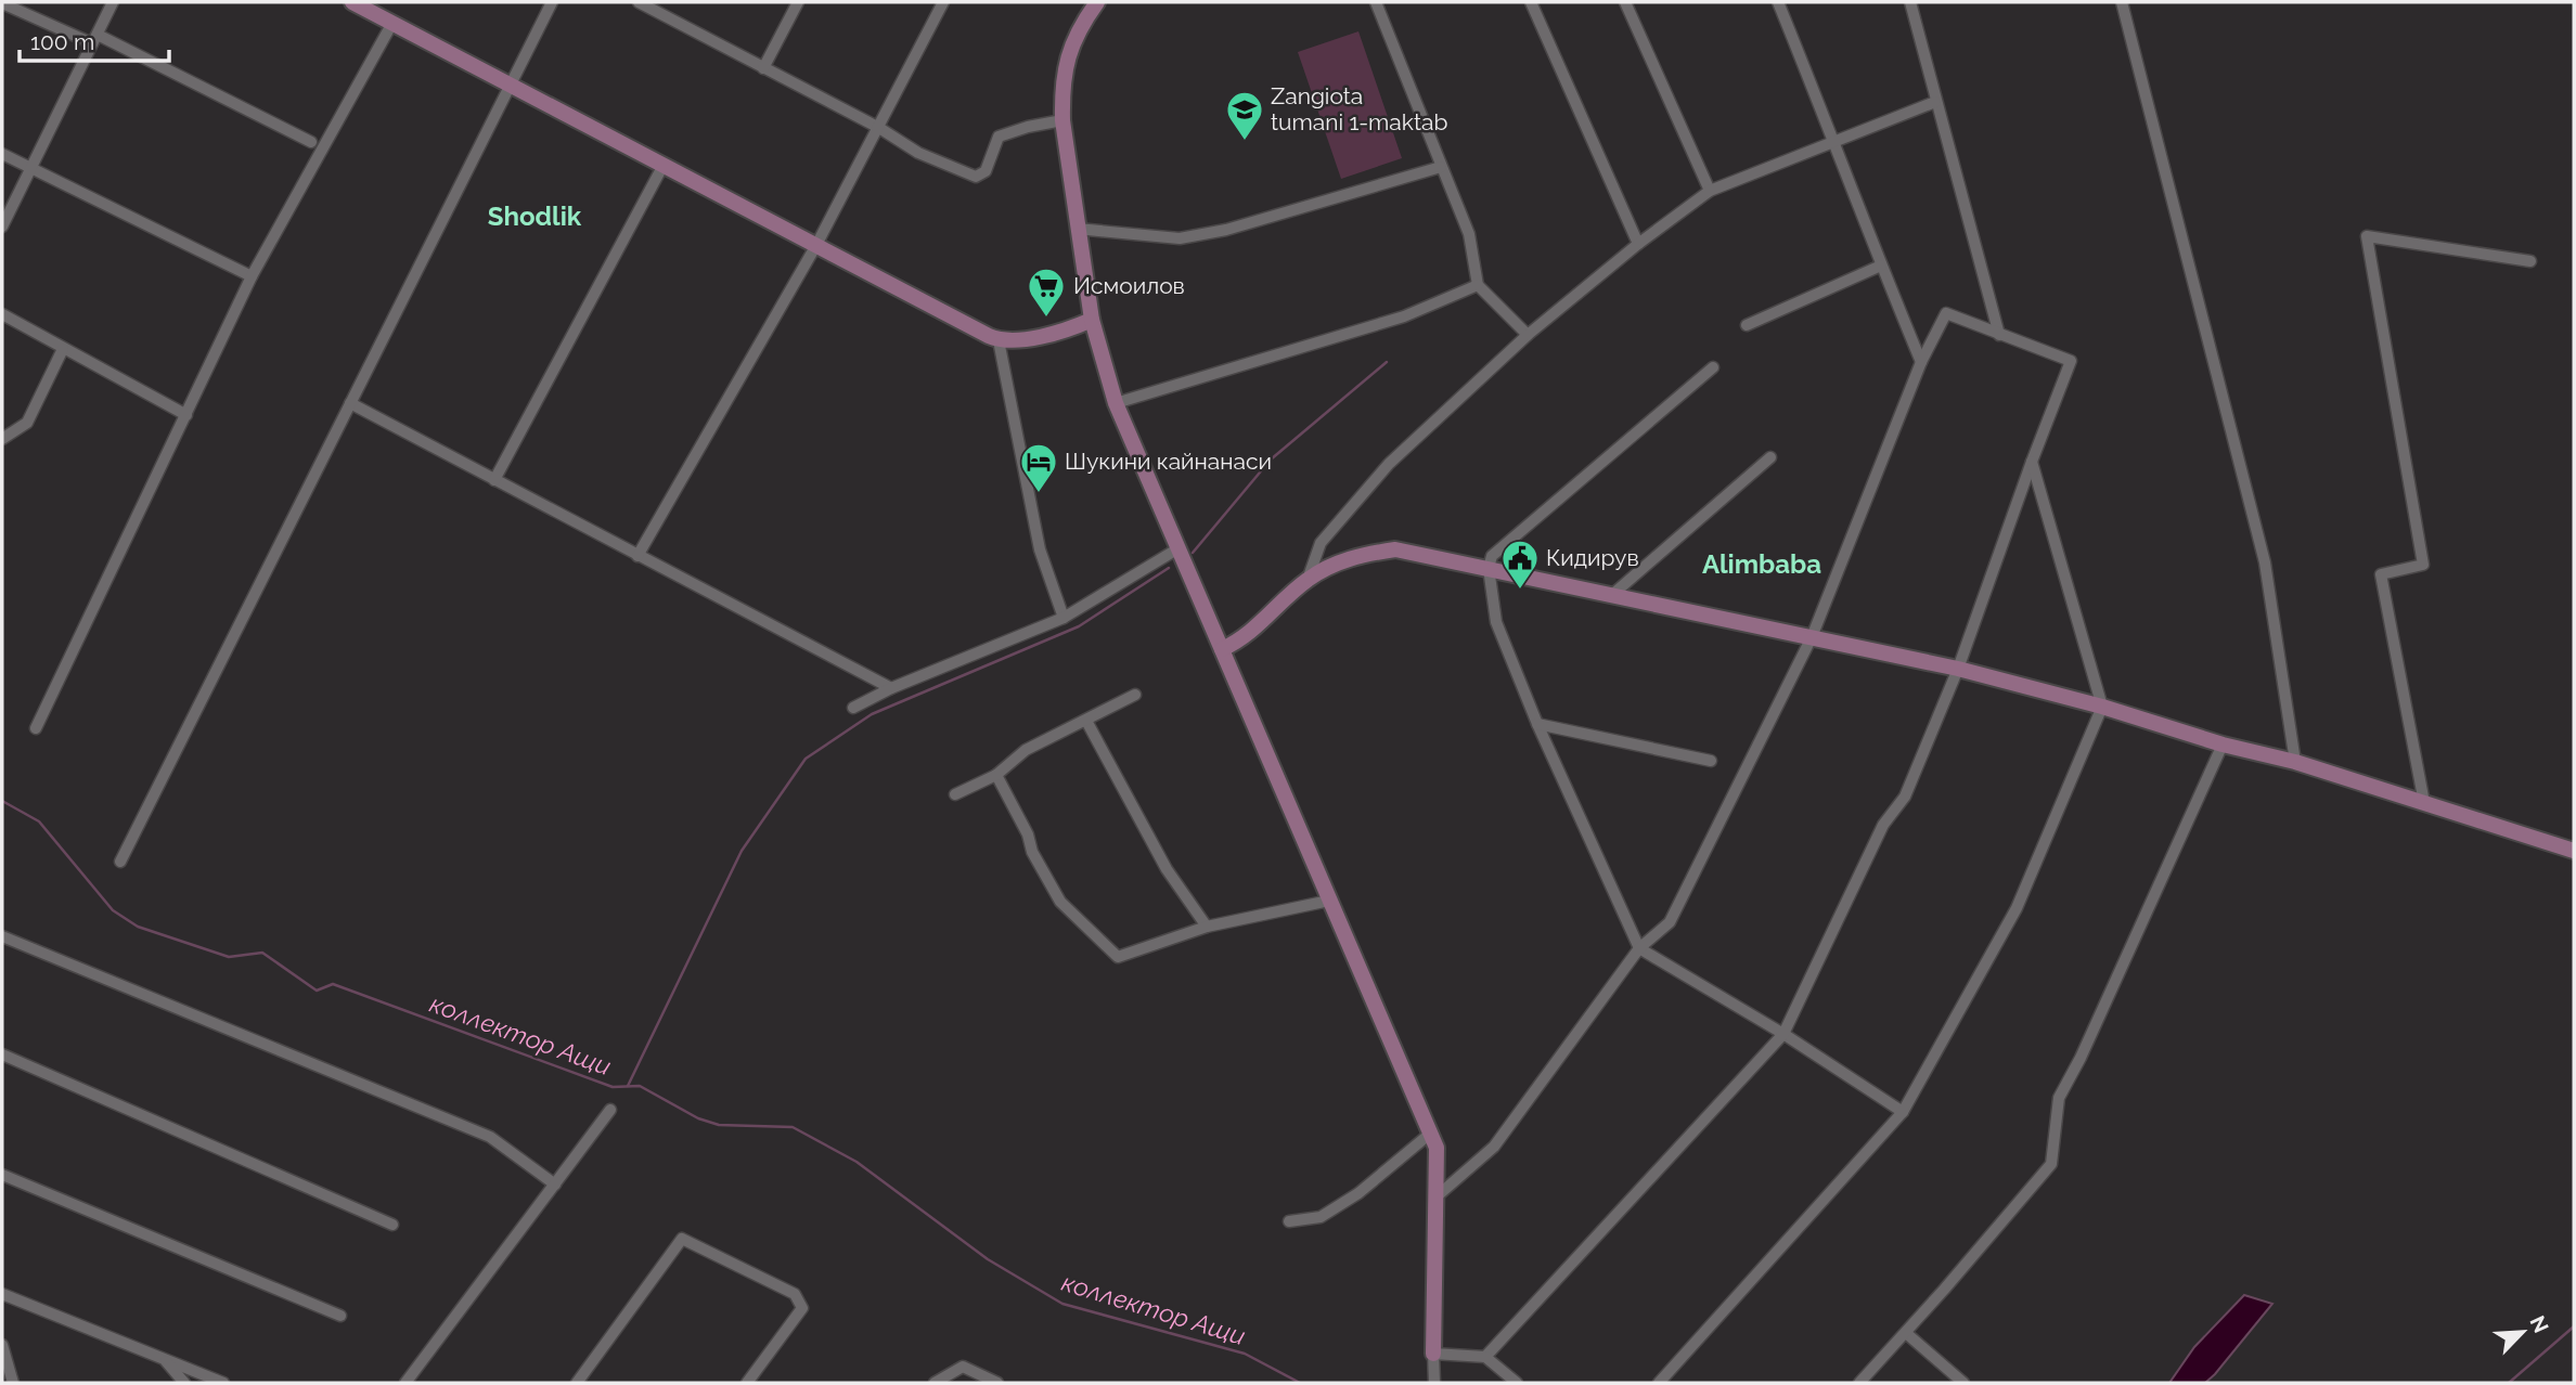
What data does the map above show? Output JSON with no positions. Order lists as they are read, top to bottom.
{
  "districts": ["Shodlik", "Alimbaba"],
  "water": ["коллектор Ащи"],
  "places": {
    "school or university": ["Zangiota tumani 1-maktab"],
    "supermarket": ["Исмоилов"],
    "hotel": ["Шукини кайнанаси"],
    "public building": ["Кидирув"]
  },
  "scale_bar": "100 m",
  "north": "top right"
}
